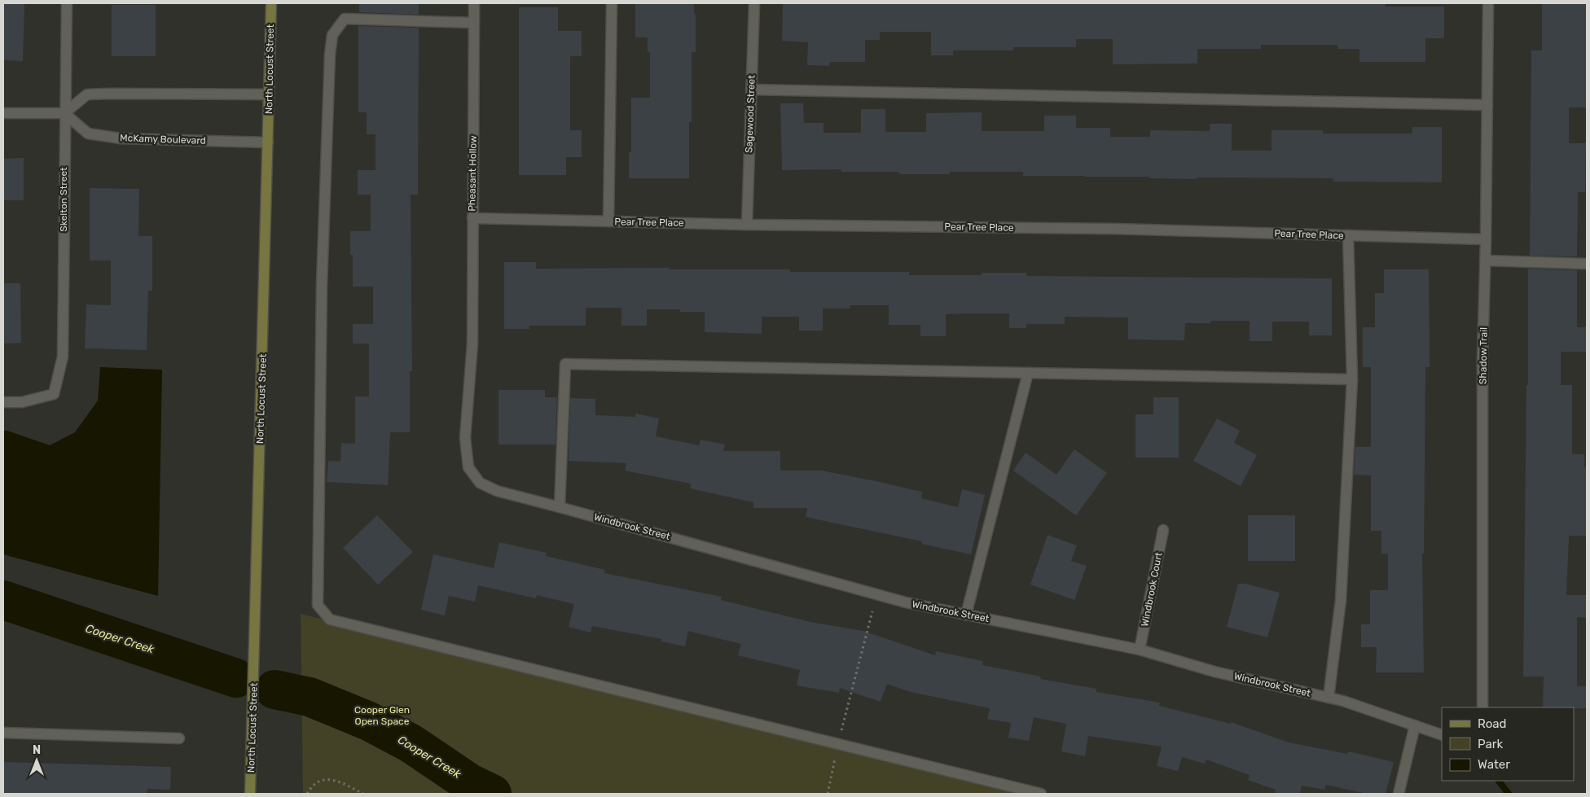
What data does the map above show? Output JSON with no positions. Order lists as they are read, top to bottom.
{
  "streets": {
    "main road": ["North Locust Street"],
    "street": [
      "Sagewood Street",
      "McKamy Boulevard",
      "Pheasant Hollow",
      "Skelton Street",
      "Pear Tree Place",
      "Shadow Trail",
      "Windbrook Street",
      "Windbrook Court"
    ]
  },
  "crossings": [
    ["North Locust Street", "McKamy Boulevard"],
    ["Sagewood Street", "Pear Tree Place"],
    ["McKamy Boulevard", "Skelton Street"],
    ["Pheasant Hollow", "Pear Tree Place"],
    ["Pheasant Hollow", "Windbrook Street"],
    ["Pear Tree Place", "Shadow Trail"],
    ["Windbrook Street", "Windbrook Court"]
  ],
  "water": ["Cooper Creek"],
  "parks": ["Cooper Glen Open Space"],
  "legend": ["Road", "Park", "Water"],
  "north": "top"
}
